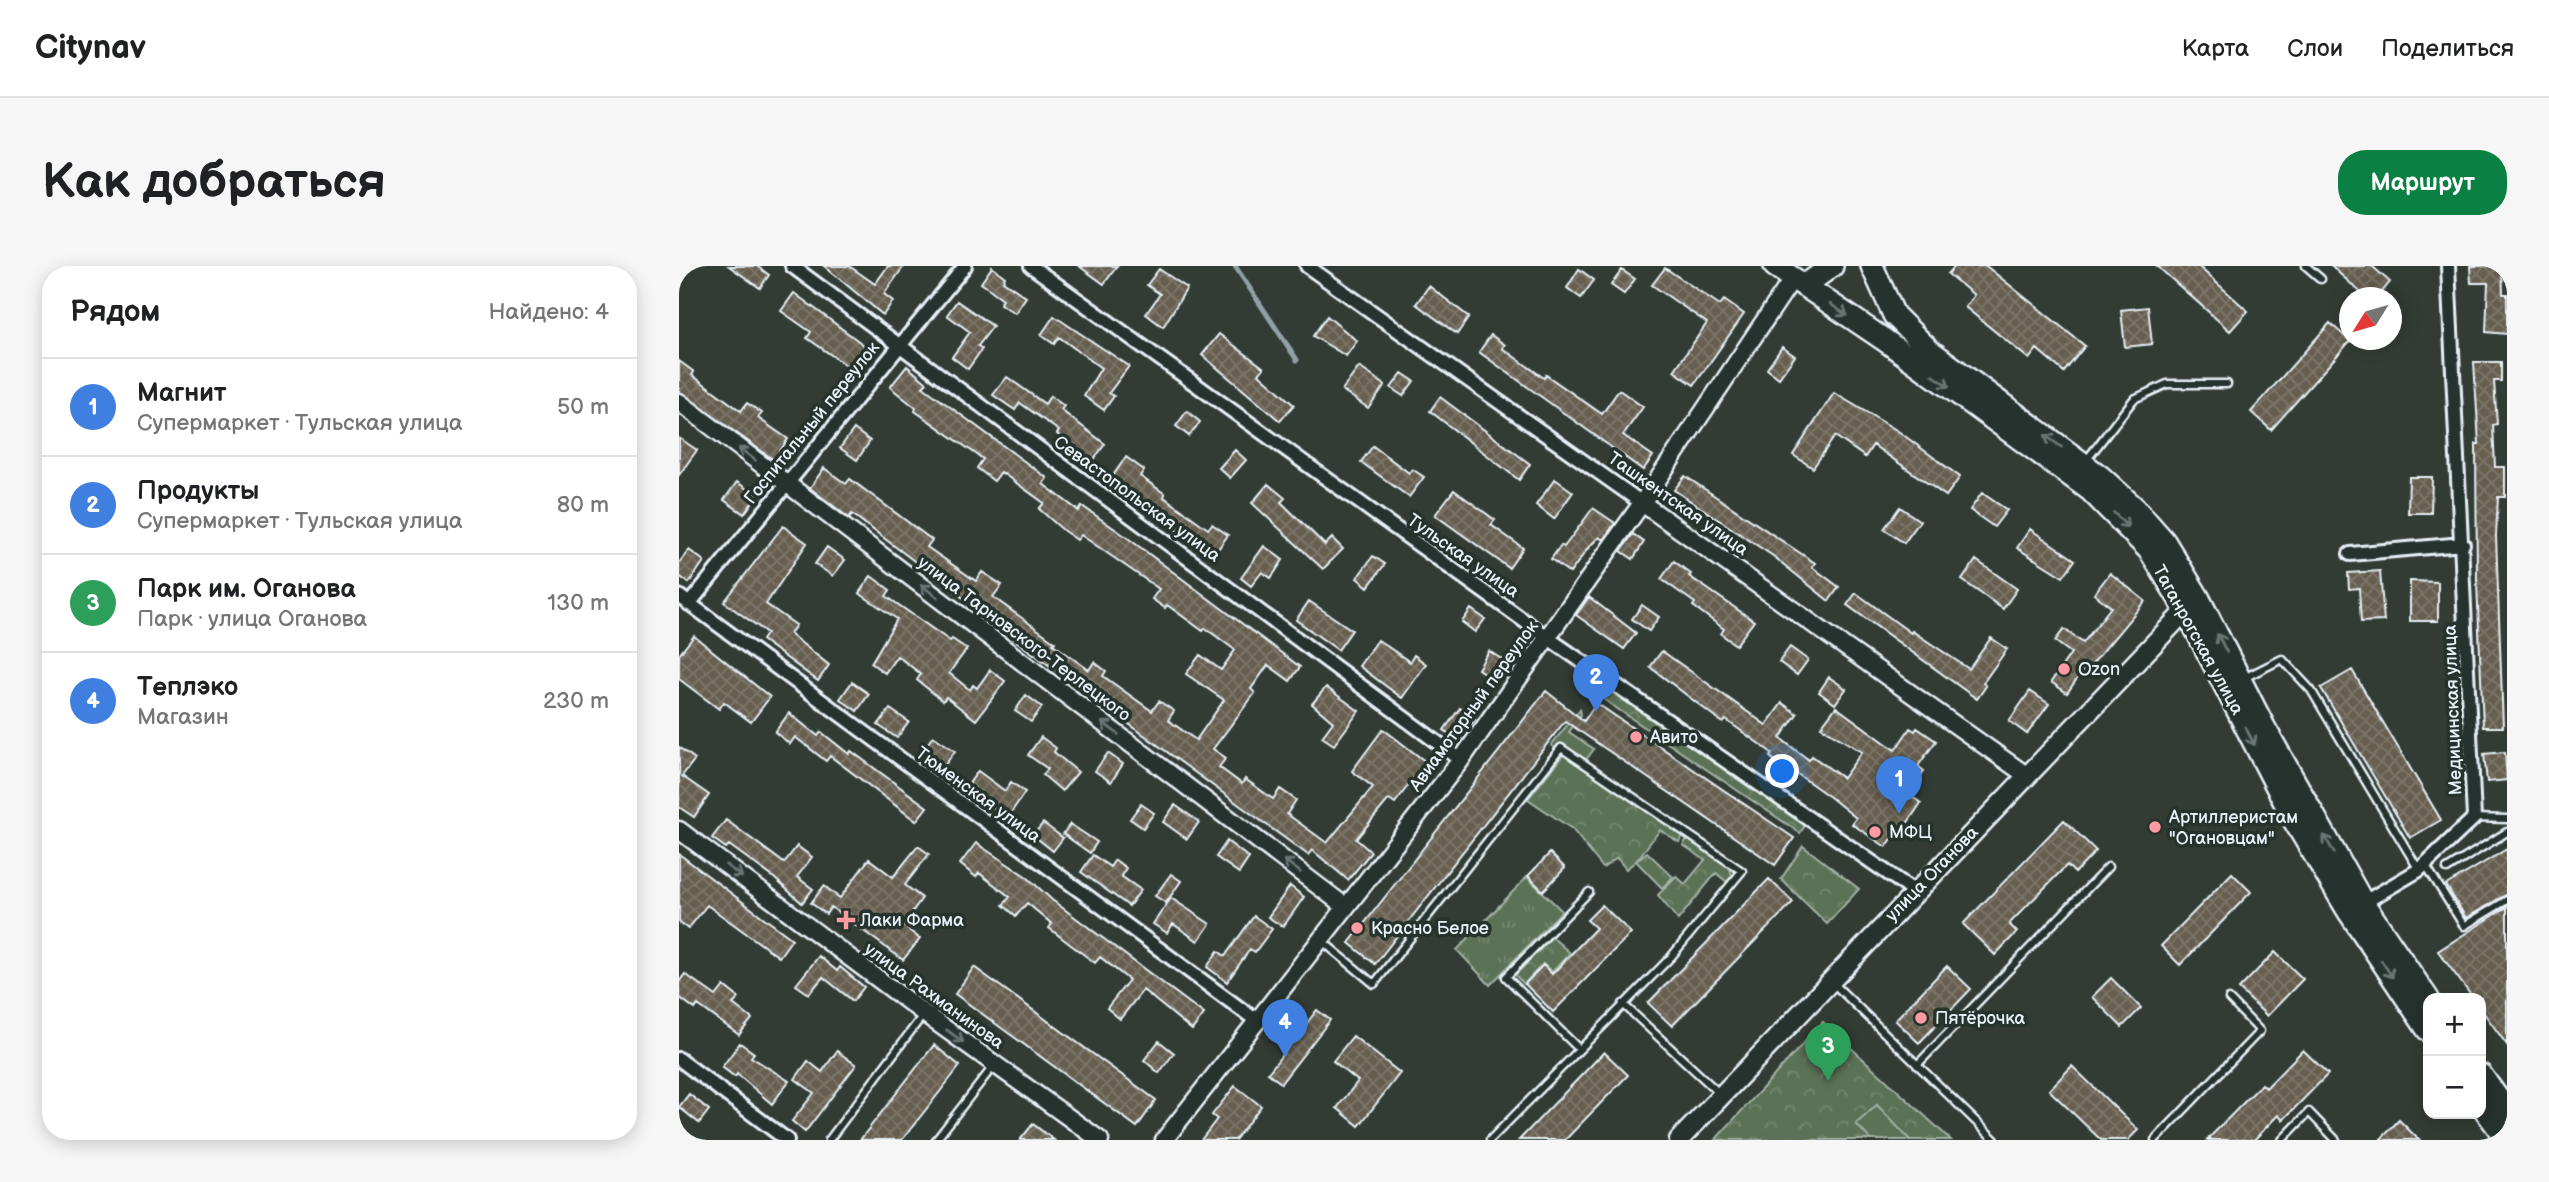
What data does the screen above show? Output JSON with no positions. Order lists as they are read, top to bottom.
{
  "streets": {
    "main road": ["Таганрогская улица", "улица Оганова"],
    "street": [
      "Госпитальный переулок",
      "Севастопольская улица",
      "Ташкентская улица",
      "Тульская улица",
      "улица Тарновского-Терлецкого",
      "Авиамоторный переулок",
      "Медицинская улица",
      "Тюменская улица",
      "улица Рахманинова"
    ]
  },
  "crossings": [
    ["Госпитальный переулок", "Севастопольская улица"],
    ["Госпитальный переулок", "улица Тарновского-Терлецкого"],
    ["Госпитальный переулок", "Тюменская улица"],
    ["Севастопольская улица", "Авиамоторный переулок"],
    ["Ташкентская улица", "Авиамоторный переулок"],
    ["Ташкентская улица", "улица Оганова"],
    ["Тульская улица", "Авиамоторный переулок"],
    ["Тульская улица", "улица Оганова"],
    ["улица Тарновского-Терлецкого", "Авиамоторный переулок"],
    ["Таганрогская улица", "Авиамоторный переулок"],
    ["Таганрогская улица", "Медицинская улица"],
    ["Таганрогская улица", "улица Оганова"],
    ["Авиамоторный переулок", "Тюменская улица"]
  ],
  "one_way": ["улица Тарновского-Терлецкого", "улица Рахманинова"],
  "places": {
    "other": [
      "Ozon",
      "Авито",
      "Артиллеристам \"Огановцам\"",
      "МФЦ",
      "Красно Белое",
      "Пятёрочка"
    ],
    "health": ["Лаки Фарма"]
  },
  "north": "bottom left",
  "page": {
    "header": "Citynav",
    "nav": ["Карта", "Слои", "Поделиться"],
    "buttons": "Маршрут",
    "title": "Как добраться",
    "heading": ["Рядом", "Найдено: 4"],
    "list": [
      {
        "mark": "1",
        "name": "Магнит",
        "note": "Супермаркет · Тульская улица",
        "value": "50 m"
      },
      {
        "mark": "2",
        "name": "Продукты",
        "note": "Супермаркет · Тульская улица",
        "value": "80 m"
      },
      {
        "mark": "3",
        "name": "Парк им. Оганова",
        "note": "Парк · улица Оганова",
        "value": "130 m"
      },
      {
        "mark": "4",
        "name": "Теплэко",
        "note": "Магазин",
        "value": "230 m"
      }
    ],
    "pins": [
      "2",
      "1",
      "4",
      "3"
    ],
    "map_buttons": ["+", "−"]
  }
}
